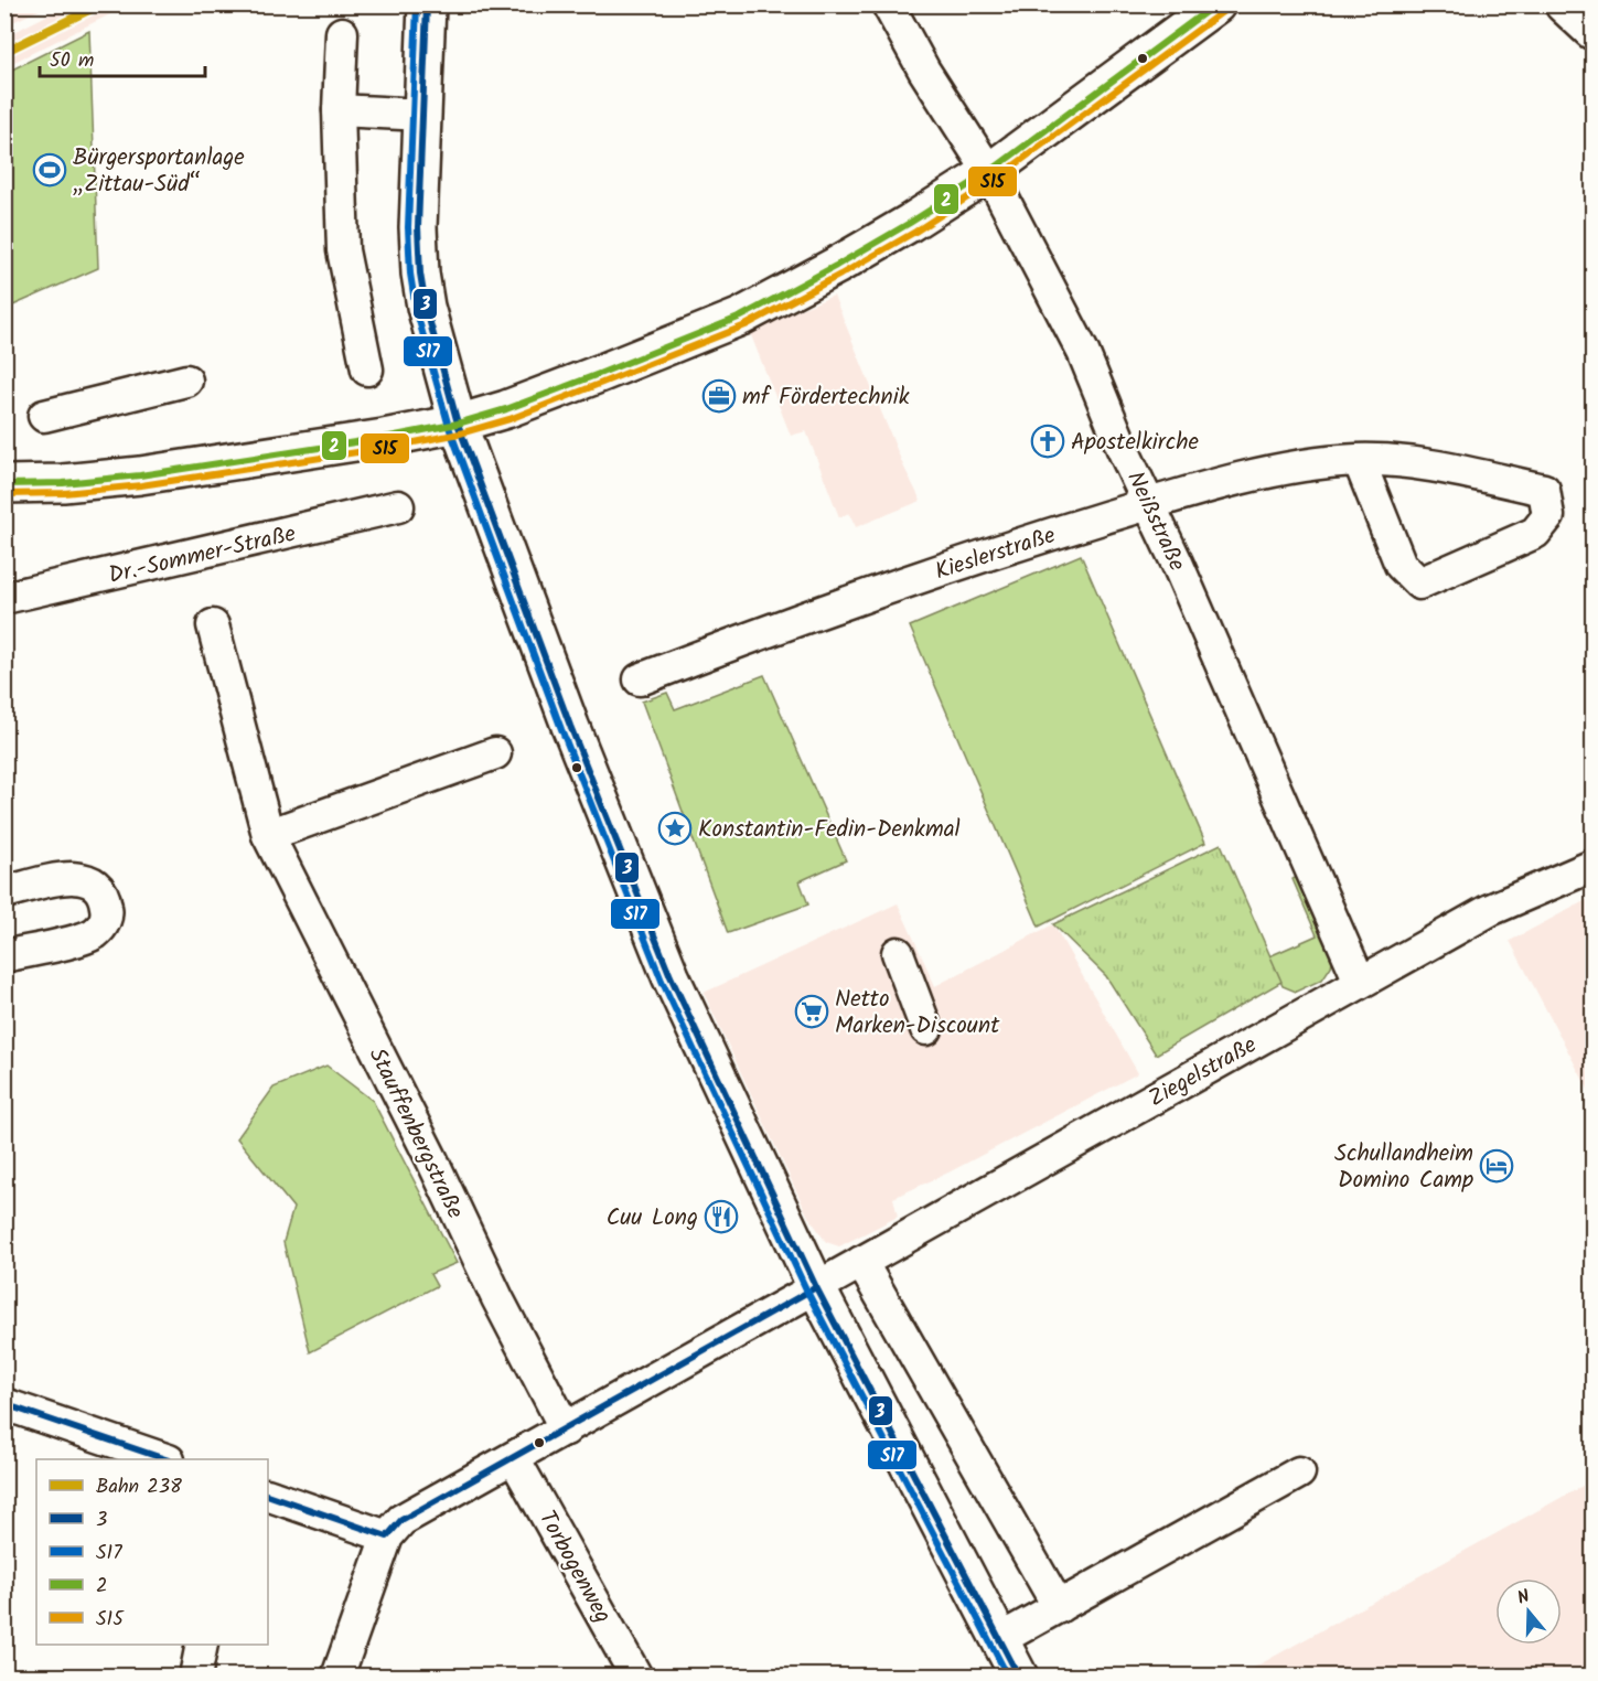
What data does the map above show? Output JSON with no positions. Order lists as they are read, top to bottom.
{
  "streets": {
    "street": [
      "Neißstraße",
      "Kieslerstraße",
      "Dr.-Sommer-Straße",
      "Ziegelstraße",
      "Stauffenbergstraße",
      "Torbogenweg"
    ]
  },
  "crossings": [
    ["Neißstraße", "Kieslerstraße"],
    ["Neißstraße", "Ziegelstraße"],
    ["Ziegelstraße", "Stauffenbergstraße"],
    ["Ziegelstraße", "Torbogenweg"]
  ],
  "places": {
    "sports": ["Bürgersportanlage „Zittau-Süd“"],
    "office": ["mf Fördertechnik"],
    "church": ["Apostelkirche"],
    "place": ["Konstantin-Fedin-Denkmal"],
    "supermarket": ["Netto Marken-Discount"],
    "hotel": ["Schullandheim Domino Camp"],
    "restaurant": ["Cuu Long"]
  },
  "lines": [
    "rail line 238",
    "transit line 3",
    "transit line S17",
    "transit line 2",
    "transit line S15"
  ],
  "legend": [
    "Bahn 238",
    "3",
    "S17",
    "2",
    "S15"
  ],
  "scale_bar": "50 m",
  "north": "top"
}
